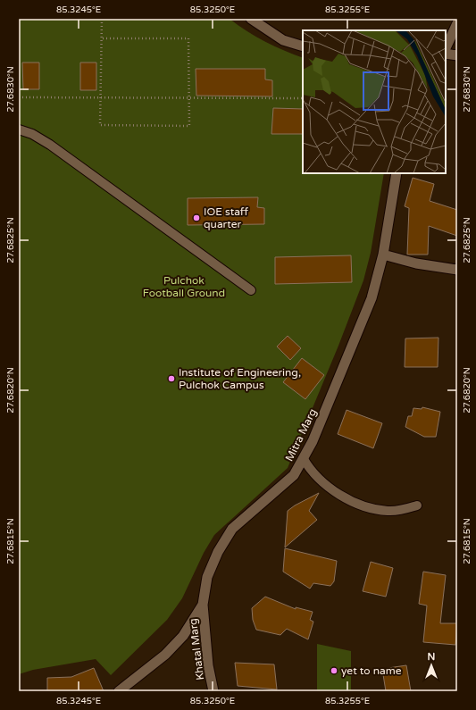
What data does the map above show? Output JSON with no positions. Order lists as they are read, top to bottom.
{
  "streets": {
    "street": ["Mitra Marg", "Khatal Marg"]
  },
  "crossings": [
    ["Mitra Marg", "Khatal Marg"]
  ],
  "parks": ["Pulchok Football Ground"],
  "places": ["IOE staff quarter", "Institute of Engineering, Pulchok Campus", "yet to name"],
  "north": "top",
  "coordinates": [
    "85.3245°E",
    "85.3250°E",
    "85.3255°E",
    "27.6830°N",
    "27.6825°N",
    "27.6820°N",
    "27.6815°N"
  ]
}
